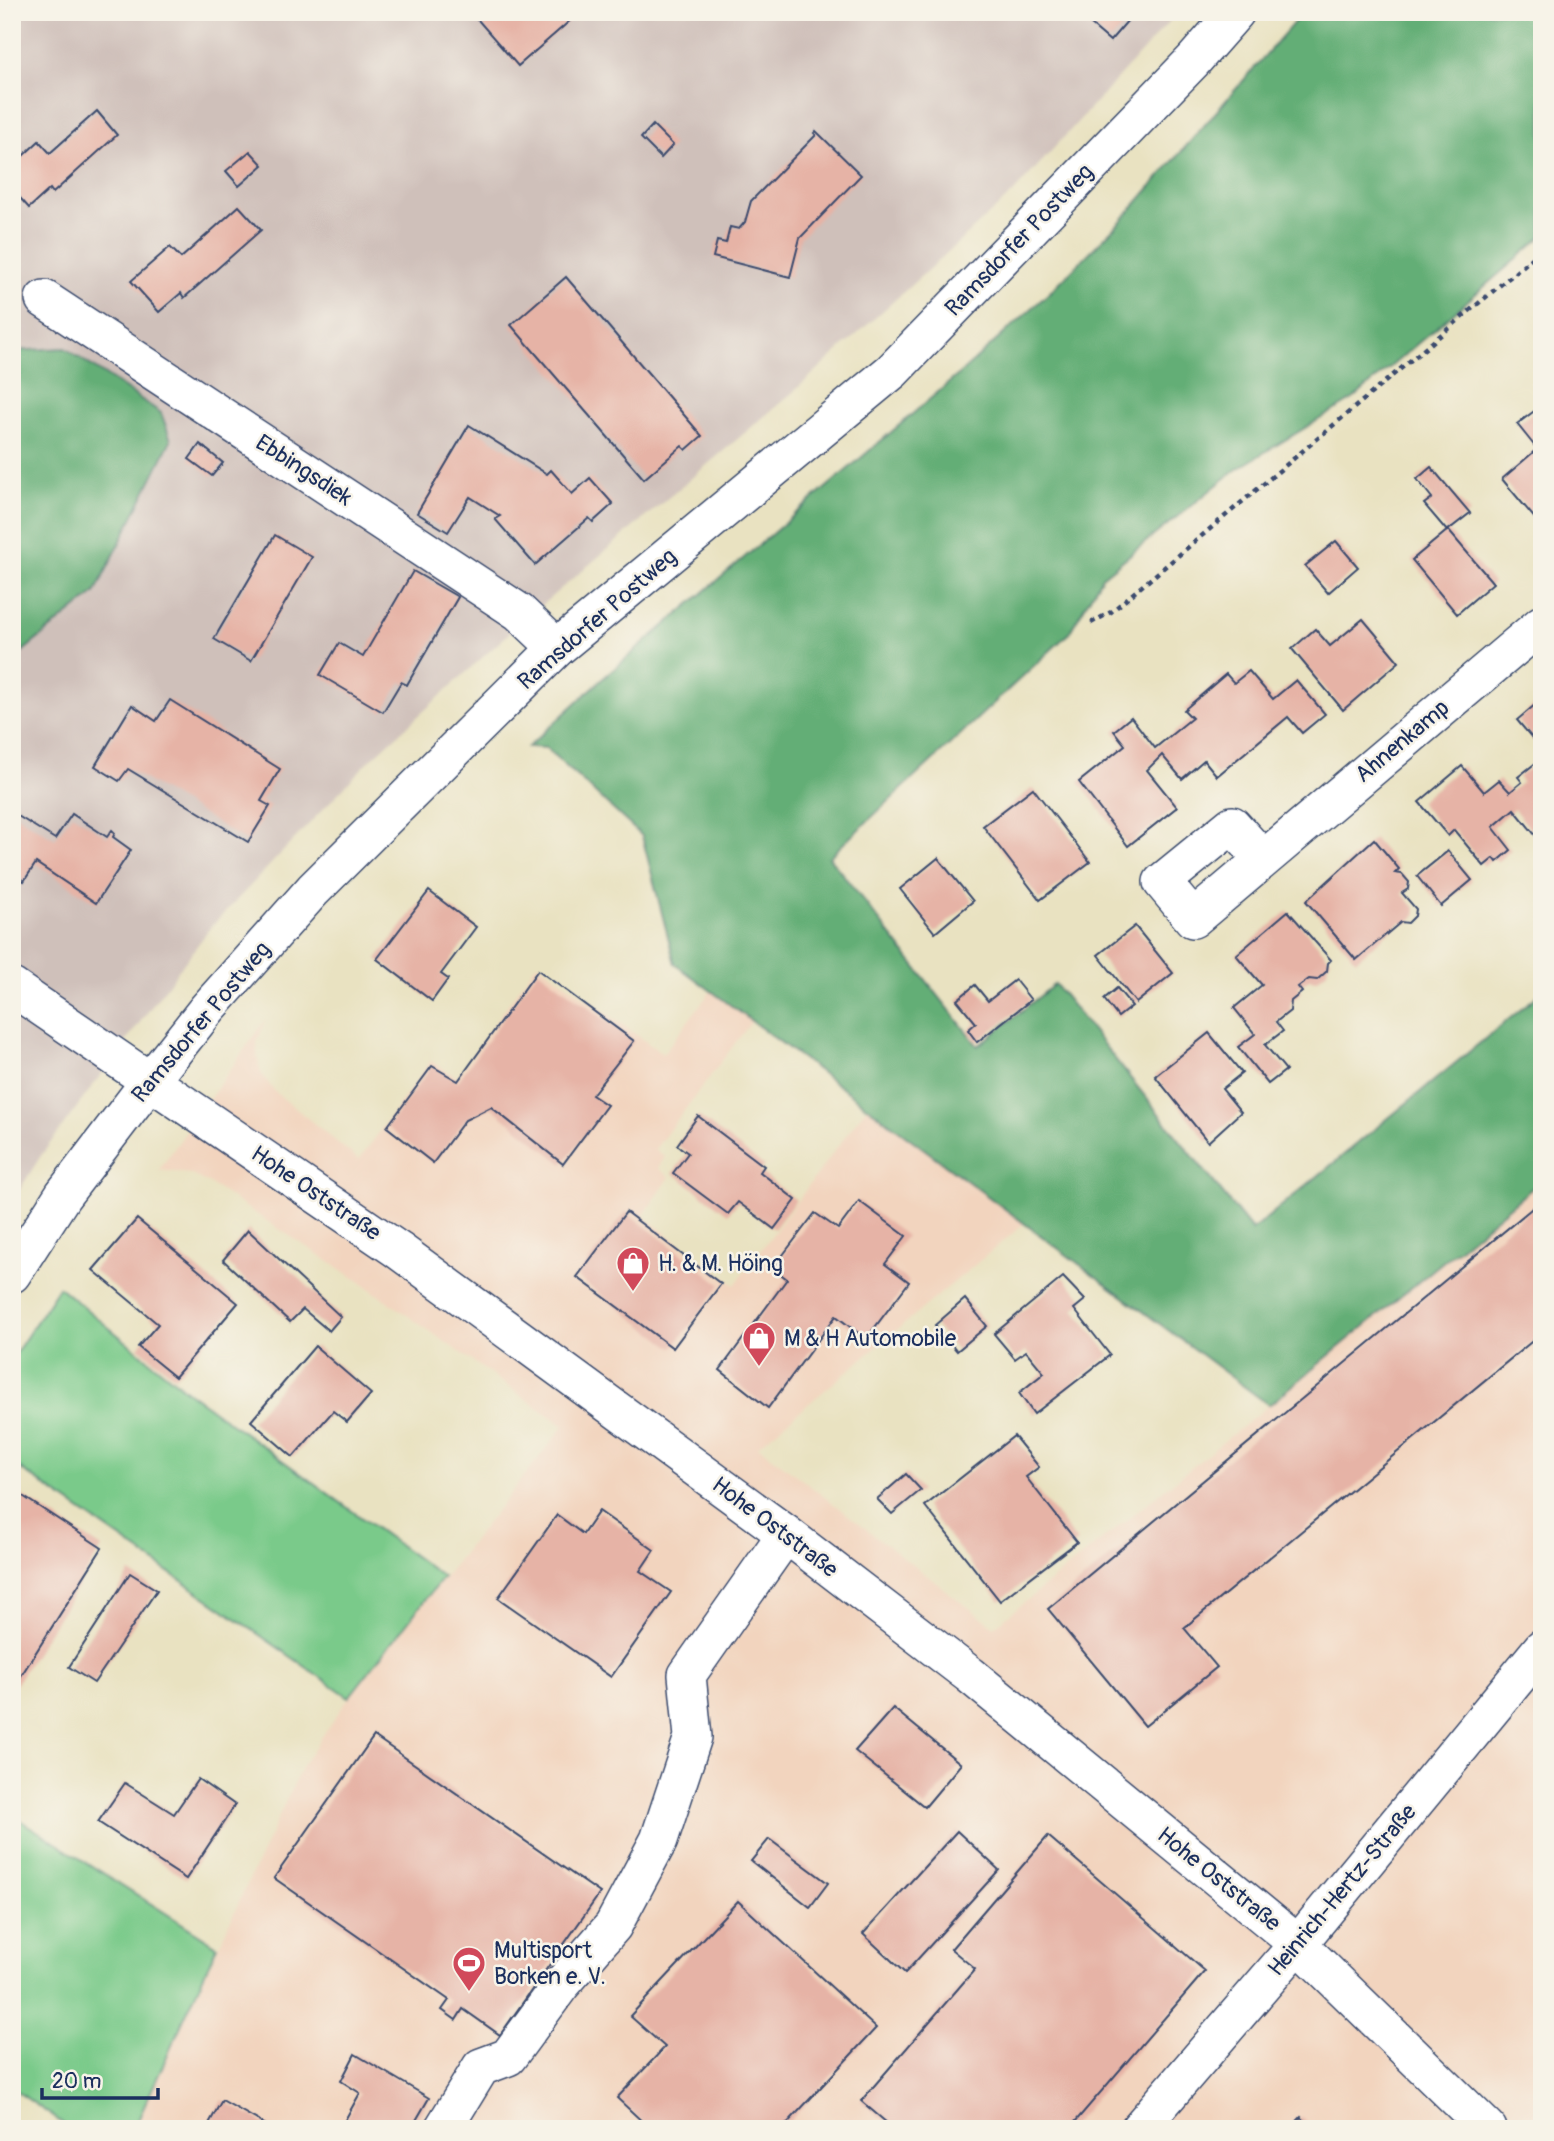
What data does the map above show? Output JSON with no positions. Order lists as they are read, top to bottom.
{
  "streets": {
    "street": [
      "Ramsdorfer Postweg",
      "Ebbingsdiek",
      "Ahnenkamp",
      "Hohe Oststraße",
      "Heinrich-Hertz-Straße"
    ]
  },
  "crossings": [
    ["Ramsdorfer Postweg", "Ebbingsdiek"],
    ["Ramsdorfer Postweg", "Hohe Oststraße"],
    ["Hohe Oststraße", "Heinrich-Hertz-Straße"]
  ],
  "places": {
    "shop": ["H. & M. Höing", "M & H Automobile"],
    "sports": ["Multisport Borken e. V."]
  },
  "scale_bar": "20 m"
}
